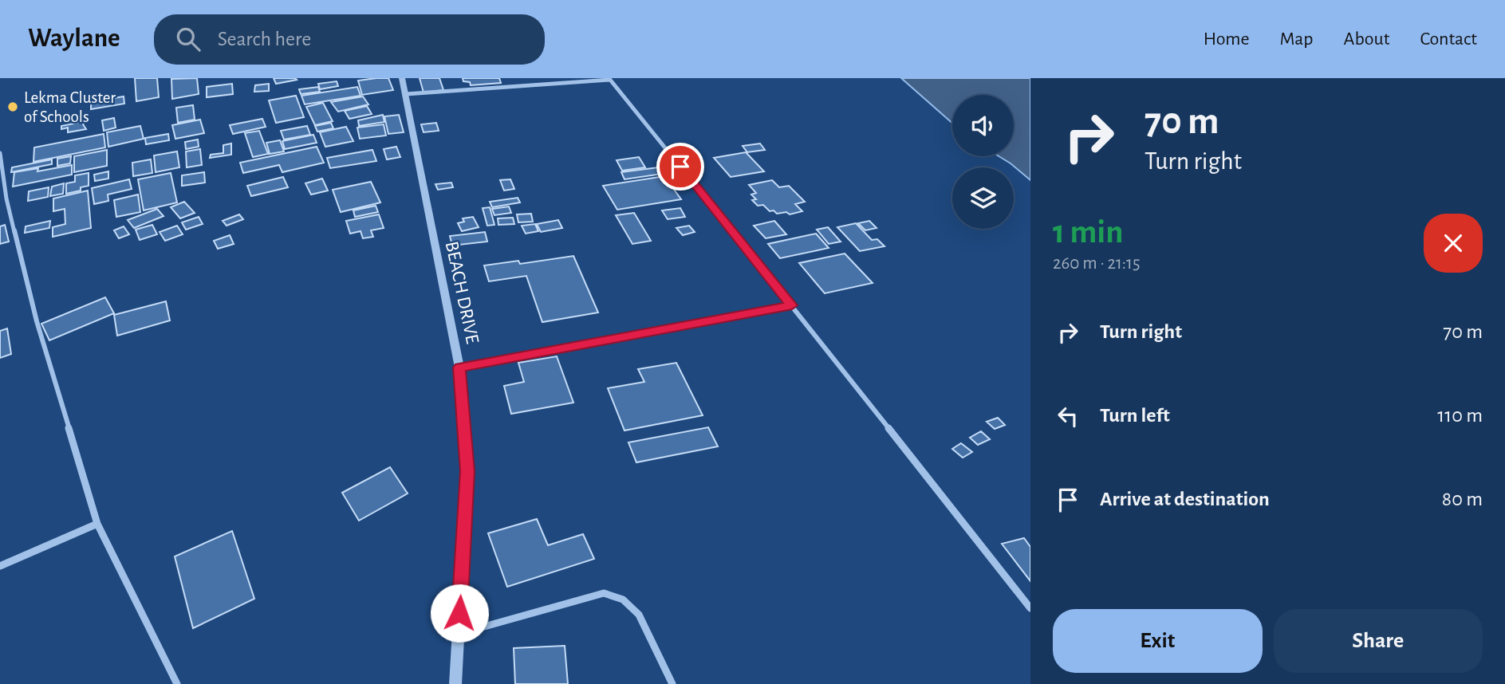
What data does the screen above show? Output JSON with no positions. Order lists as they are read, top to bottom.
{
  "streets": {
    "street": ["BEACH DRIVE"]
  },
  "places": ["Lekma Cluster of Schools"],
  "page": {
    "header": "Waylane",
    "search": "Search here",
    "nav": [
      "Home",
      "Map",
      "About",
      "Contact"
    ],
    "turn": ["70 m", "Turn right"],
    "heading": ["1 min", "260 m · 21:15"],
    "list": [
      {
        "name": "Turn right",
        "value": "70 m"
      },
      {
        "name": "Turn left",
        "value": "110 m"
      },
      {
        "name": "Arrive at destination",
        "value": "80 m"
      }
    ],
    "buttons": ["Exit", "Share"]
  }
}
